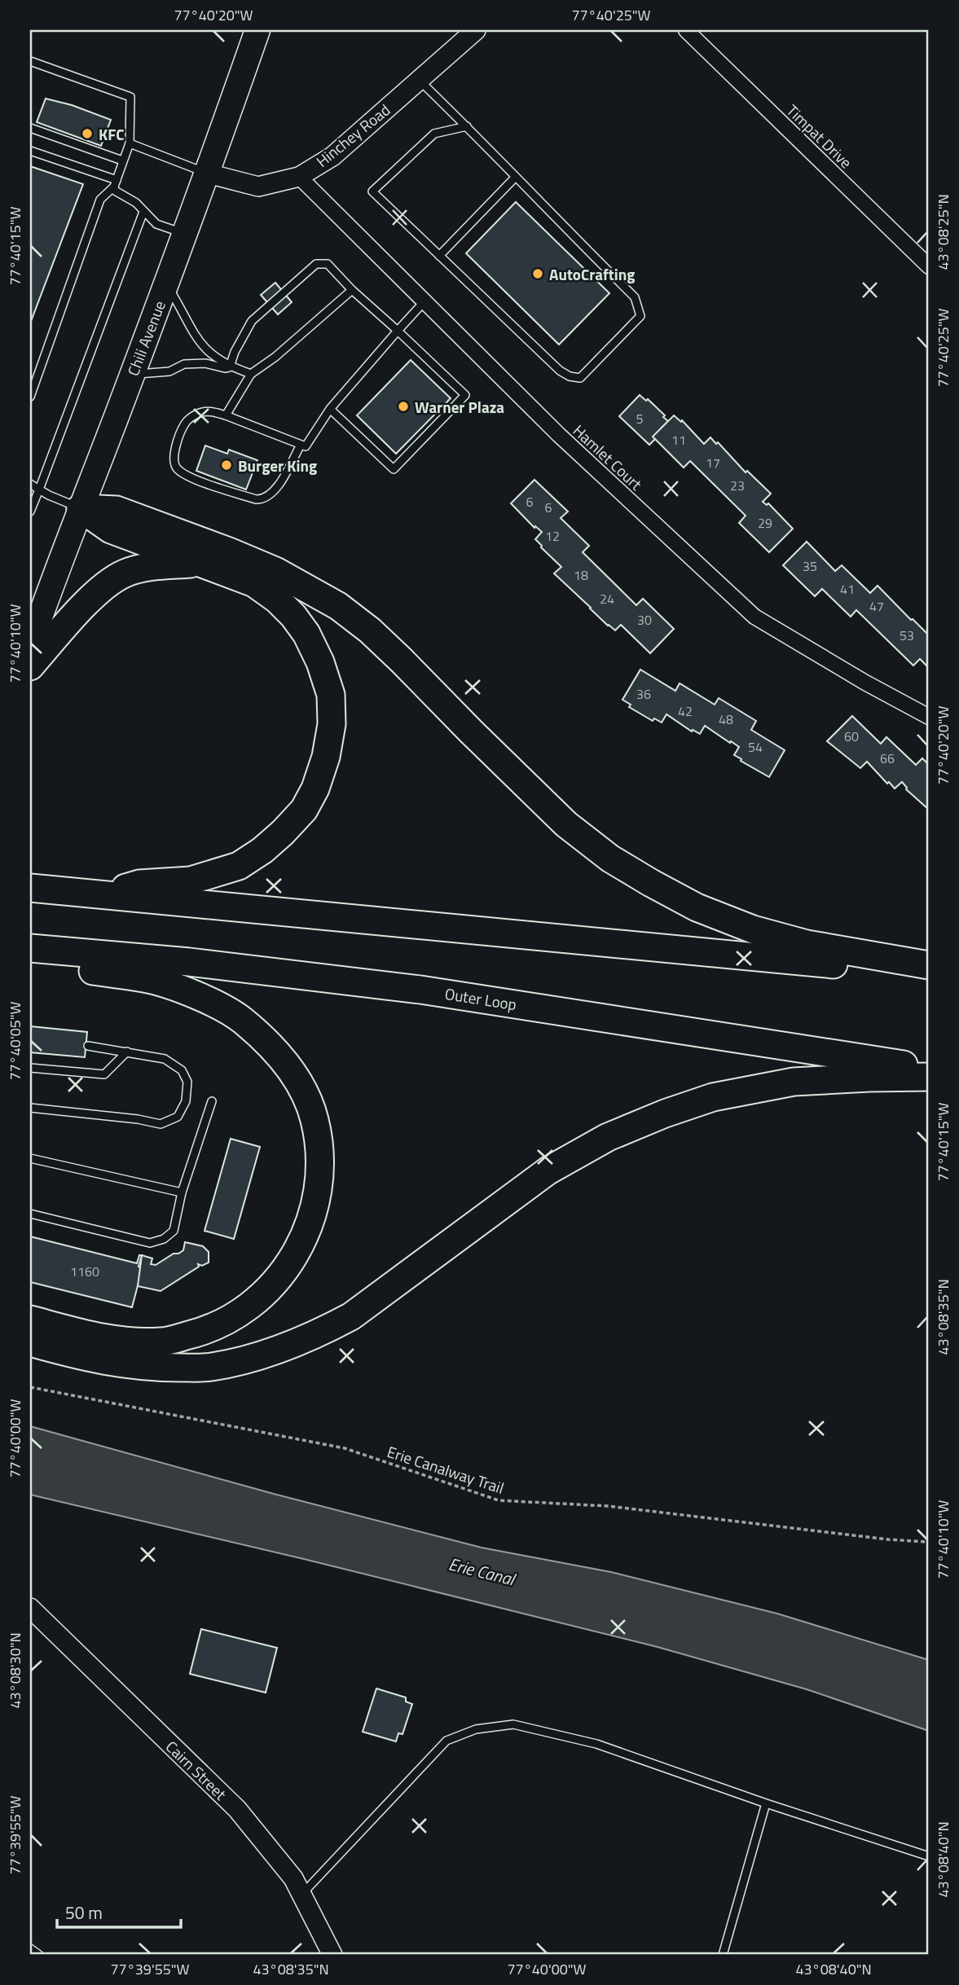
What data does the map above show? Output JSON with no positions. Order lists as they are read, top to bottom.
{
  "streets": {
    "highway": ["Outer Loop"],
    "main road": ["Chili Avenue"],
    "street": [
      "Hinchey Road",
      "Timpat Drive",
      "Hamlet Court",
      "Cairn Street"
    ],
    "path": ["Erie Canalway Trail"]
  },
  "crossings": [
    ["Hinchey Road", "Chili Avenue"],
    ["Hinchey Road", "Hamlet Court"]
  ],
  "water": ["Erie Canal"],
  "places": [
    "KFC",
    "AutoCrafting",
    "Warner Plaza",
    "Burger King"
  ],
  "house_numbers": [
    "5",
    "11",
    "17",
    "23",
    "6",
    "6",
    "29",
    "12",
    "35",
    "18",
    "41",
    "24",
    "47",
    "30",
    "53",
    "36",
    "42",
    "48",
    "60",
    "54",
    "66",
    "1160"
  ],
  "scale_bar": "50 m",
  "coordinates": [
    "77°40'20\"W",
    "77°40'25\"W",
    "43°08'25\"N",
    "77°40'15\"W",
    "77°40'10\"W",
    "77°40'05\"W",
    "43°08'35\"N",
    "77°40'00\"W",
    "43°08'30\"N",
    "77°39'55\"W",
    "43°08'40\"N"
  ]
}
